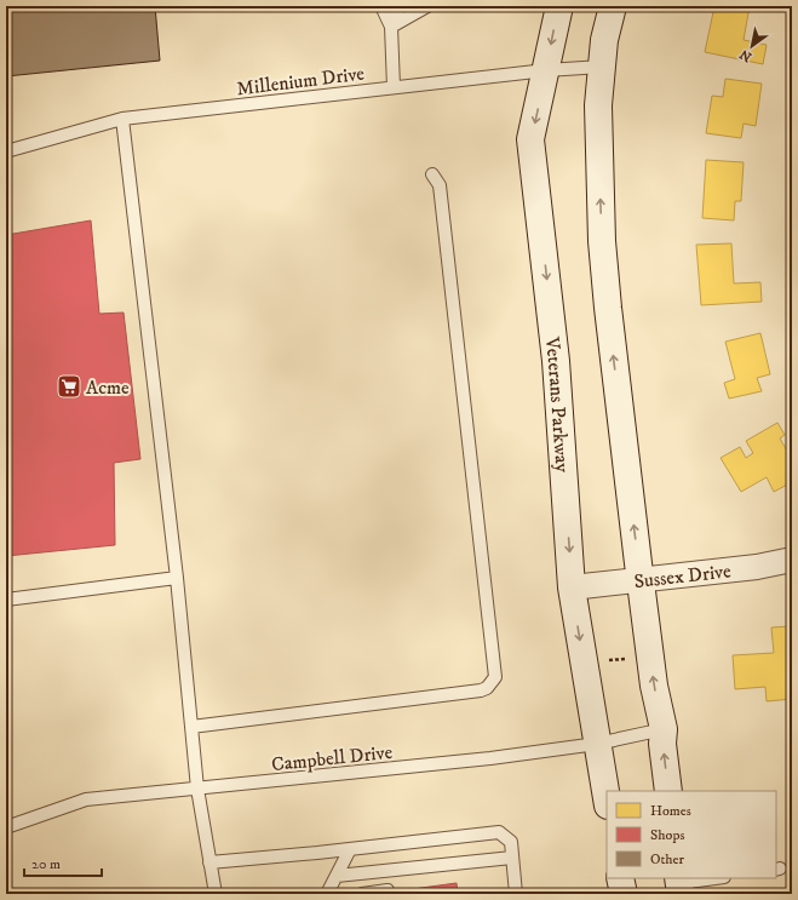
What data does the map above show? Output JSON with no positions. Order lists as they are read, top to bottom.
{
  "streets": {
    "main road": ["Veterans Parkway"],
    "street": ["Sussex Drive"],
    "lane": ["Millenium Drive", "Campbell Drive"]
  },
  "crossings": [
    ["Millenium Drive", "Veterans Parkway"],
    ["Veterans Parkway", "Sussex Drive"],
    ["Veterans Parkway", "Campbell Drive"]
  ],
  "places": {
    "supermarket": ["Acme"]
  },
  "legend": ["Homes", "Shops", "Other"],
  "scale_bar": "20 m",
  "north": "bottom left"
}
